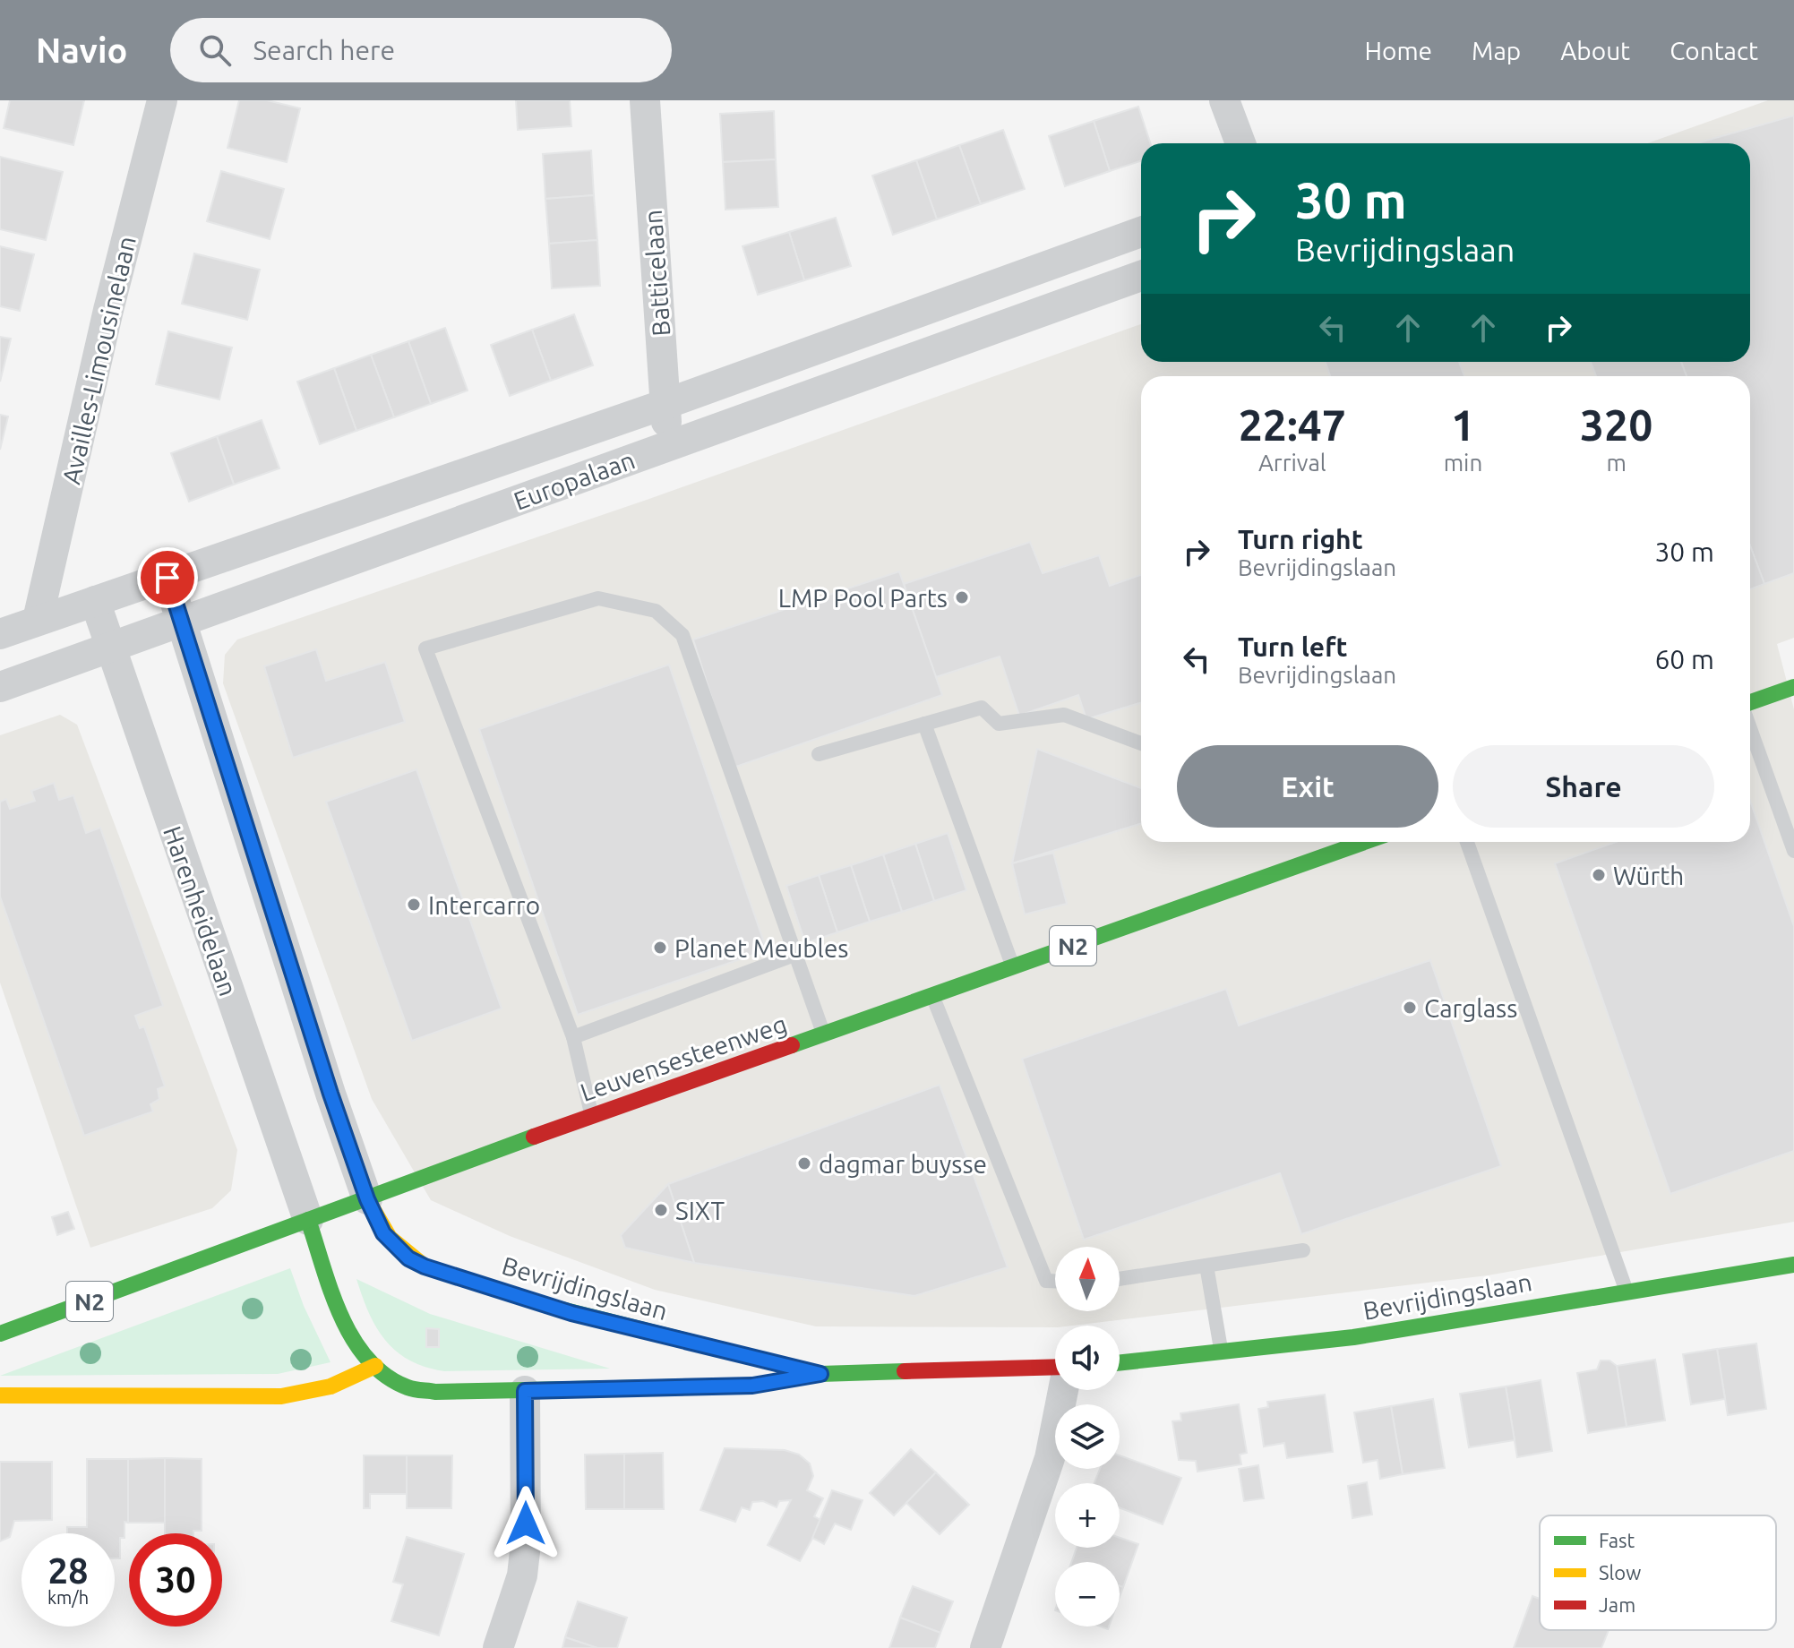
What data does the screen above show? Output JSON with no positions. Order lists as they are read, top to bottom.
{
  "streets": {
    "street": [
      "Batticelaan",
      "Availles-Limousinelaan",
      "Europalaan",
      "Harenheidelaan",
      "N2",
      "Leuvensesteenweg",
      "Bevrijdingslaan"
    ]
  },
  "crossings": [
    ["Batticelaan", "Europalaan"],
    ["Availles-Limousinelaan", "Europalaan"],
    ["Europalaan", "Harenheidelaan"],
    ["Harenheidelaan", "Leuvensesteenweg"],
    ["Harenheidelaan", "Bevrijdingslaan"],
    ["Leuvensesteenweg", "Bevrijdingslaan"]
  ],
  "places": [
    "LMP Pool Parts",
    "Würth",
    "Intercarro",
    "Planet Meubles",
    "Carglass",
    "dagmar buysse",
    "SIXT"
  ],
  "legend": ["Fast", "Slow", "Jam"],
  "north": "top",
  "page": {
    "header": "Navio",
    "search": "Search here",
    "nav": [
      "Home",
      "Map",
      "About",
      "Contact"
    ],
    "turn": ["30 m", "Bevrijdingslaan"],
    "eta": [
      "22:47",
      "Arrival",
      "1",
      "min",
      "320",
      "m"
    ],
    "list": [
      {
        "name": "Turn right",
        "note": "Bevrijdingslaan",
        "value": "30 m"
      },
      {
        "name": "Turn left",
        "note": "Bevrijdingslaan",
        "value": "60 m"
      }
    ],
    "buttons": ["Exit", "Share"],
    "map_buttons": ["+", "−"],
    "speed": "28 km/h",
    "limit": "30"
  }
}
